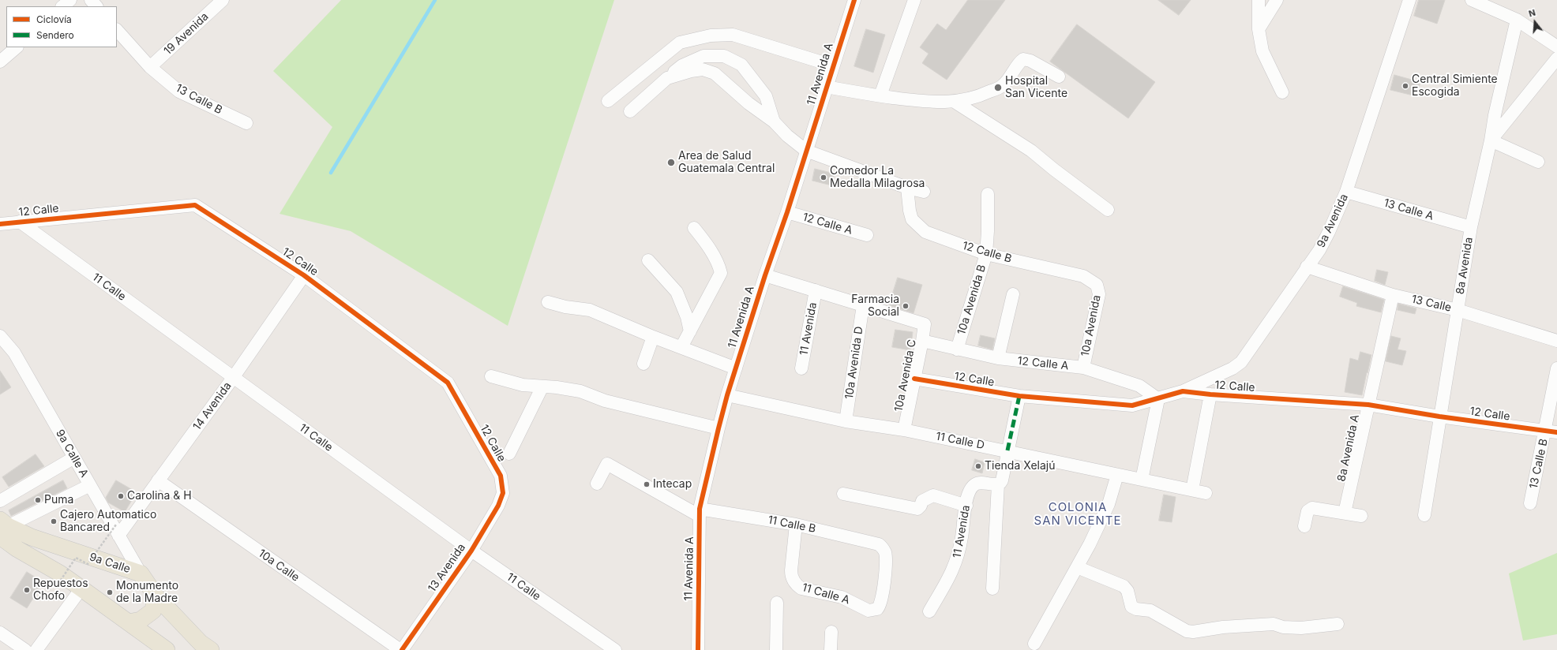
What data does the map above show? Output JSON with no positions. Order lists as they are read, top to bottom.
{
  "streets": {
    "main road": ["9a Calle"],
    "street": [
      "19 Avenida",
      "11 Avenida A",
      "13 Calle B",
      "13 Calle A",
      "12 Calle",
      "9a Avenida",
      "12 Calle A",
      "12 Calle B",
      "8a Avenida",
      "11 Calle",
      "10a Avenida B",
      "13 Calle",
      "10a Avenida",
      "11 Avenida",
      "10a Avenida D",
      "10a Avenida C",
      "14 Avenida",
      "11 Calle D",
      "8a Avenida A",
      "9a Calle A",
      "11 Calle B",
      "10a Calle",
      "13 Avenida",
      "11 Calle A"
    ]
  },
  "crossings": [
    ["19 Avenida", "13 Calle B"],
    ["11 Avenida A", "12 Calle A"],
    ["11 Avenida A", "11 Calle D"],
    ["11 Avenida A", "11 Calle B"],
    ["13 Calle B", "12 Calle"],
    ["13 Calle A", "9a Avenida"],
    ["13 Calle A", "8a Avenida"],
    ["12 Calle", "9a Avenida"],
    ["12 Calle", "12 Calle A"],
    ["12 Calle", "8a Avenida"],
    ["12 Calle", "11 Calle"],
    ["12 Calle", "10a Avenida C"],
    ["12 Calle", "14 Avenida"],
    ["12 Calle", "8a Avenida A"],
    ["12 Calle", "13 Avenida"],
    ["9a Avenida", "13 Calle"],
    ["12 Calle A", "10a Avenida B"],
    ["12 Calle A", "10a Avenida"],
    ["12 Calle A", "10a Avenida C"],
    ["12 Calle B", "10a Avenida B"],
    ["12 Calle B", "10a Avenida"],
    ["8a Avenida", "13 Calle"],
    ["11 Calle", "14 Avenida"],
    ["11 Calle", "13 Avenida"],
    ["13 Calle", "8a Avenida A"],
    ["10a Avenida D", "10a Avenida C"],
    ["10a Avenida D", "11 Calle D"],
    ["10a Avenida C", "11 Calle D"],
    ["14 Avenida", "9a Calle A"],
    ["14 Avenida", "10a Calle"],
    ["9a Calle A", "9a Calle"],
    ["11 Calle B", "11 Calle A"],
    ["10a Calle", "13 Avenida"]
  ],
  "districts": ["COLONIA SAN VICENTE"],
  "places": [
    "Central Simiente Escogida",
    "Hospital San Vicente",
    "Area de Salud Guatemala Central",
    "Comedor La Medalla Milagrosa",
    "Farmacia Social",
    "Tienda Xelajú",
    "Intecap",
    "Carolina & H",
    "Puma",
    "Cajero Automatico Bancared",
    "Repuestos Chofo",
    "Monumento de la Madre"
  ],
  "legend": ["Ciclovía", "Sendero"],
  "north": "top"
}
